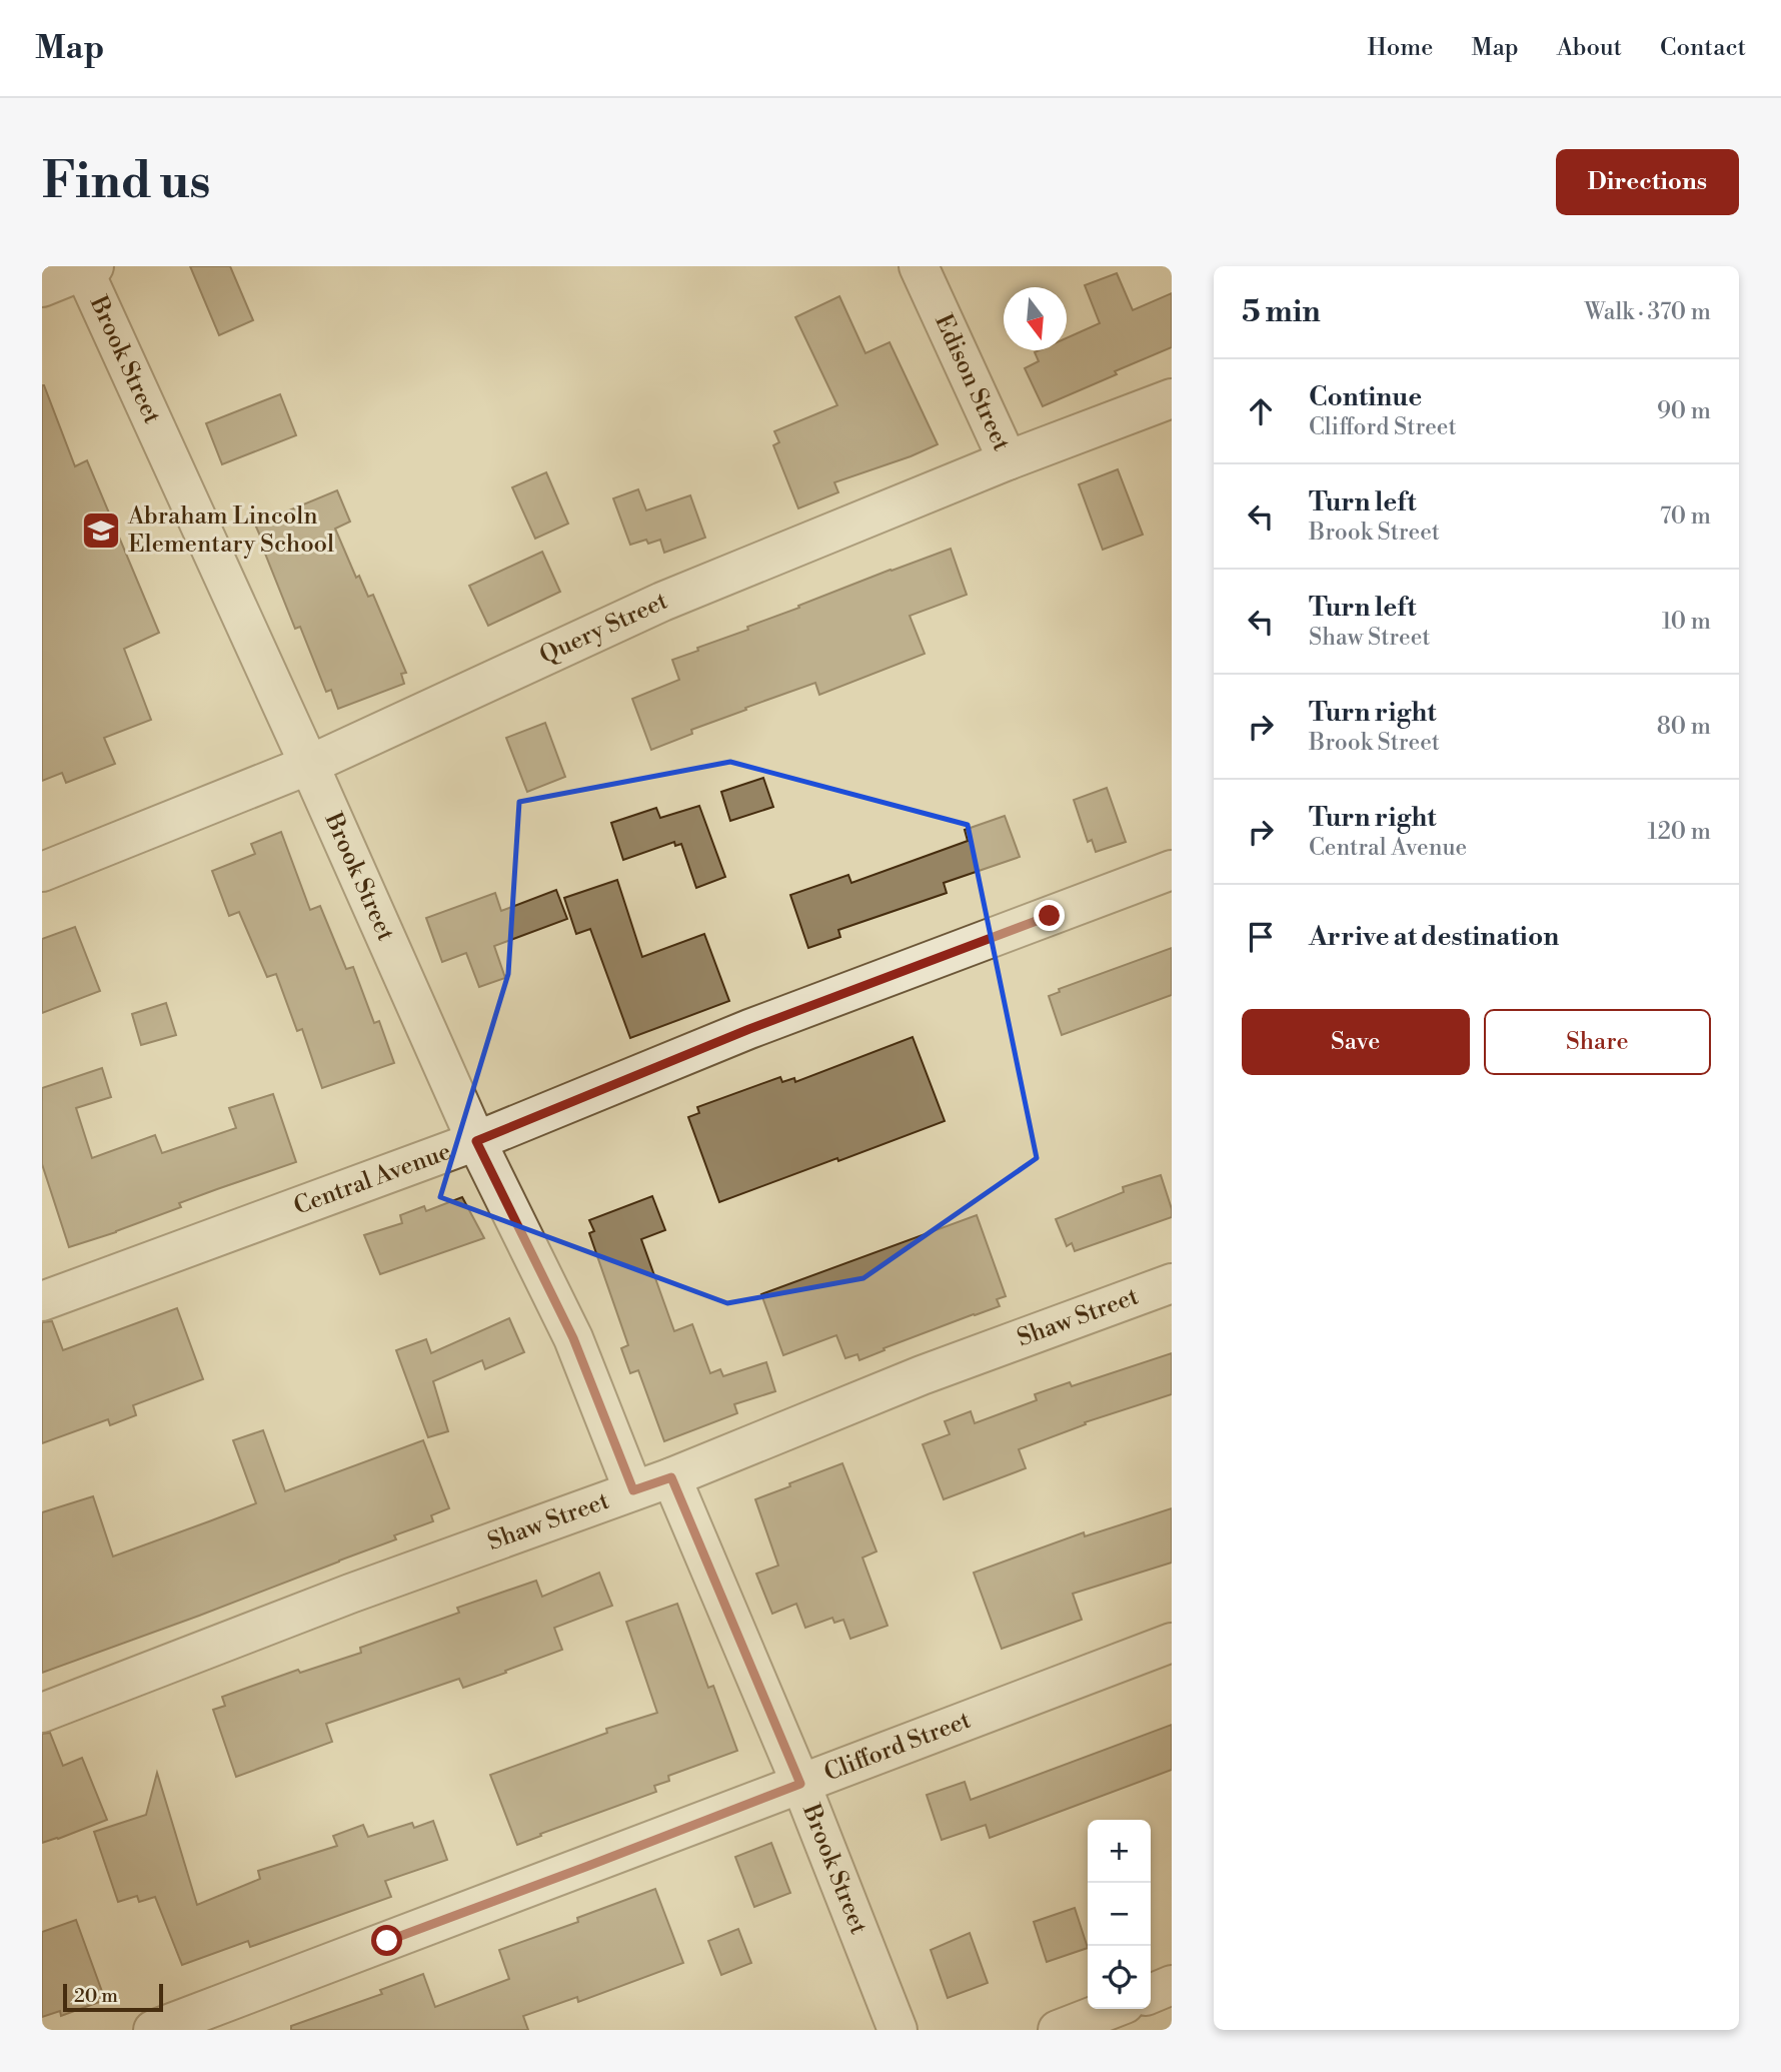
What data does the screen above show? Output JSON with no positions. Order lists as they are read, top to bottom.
{
  "streets": {
    "street": [
      "Brook Street",
      "Edison Street",
      "Query Street",
      "Central Avenue",
      "Shaw Street",
      "Clifford Street"
    ]
  },
  "crossings": [
    ["Brook Street", "Query Street"],
    ["Brook Street", "Central Avenue"],
    ["Brook Street", "Shaw Street"],
    ["Brook Street", "Clifford Street"],
    ["Edison Street", "Query Street"]
  ],
  "places": {
    "school or university": ["Abraham Lincoln Elementary School"]
  },
  "scale_bar": "20 m",
  "north": "bottom",
  "page": {
    "header": "Map",
    "nav": [
      "Home",
      "Map",
      "About",
      "Contact"
    ],
    "buttons": [
      "Directions",
      ["Save", "Share"]
    ],
    "title": "Find us",
    "heading": ["5 min", "Walk · 370 m"],
    "list": [
      ["Continue", "Clifford Street", "90 m"],
      ["Turn left", "Brook Street", "70 m"],
      ["Turn left", "Shaw Street", "10 m"],
      ["Turn right", "Brook Street", "80 m"],
      ["Turn right", "Central Avenue", "120 m"],
      "Arrive at destination"
    ],
    "map_buttons": ["+", "−"],
    "scale": "20 m"
  }
}
